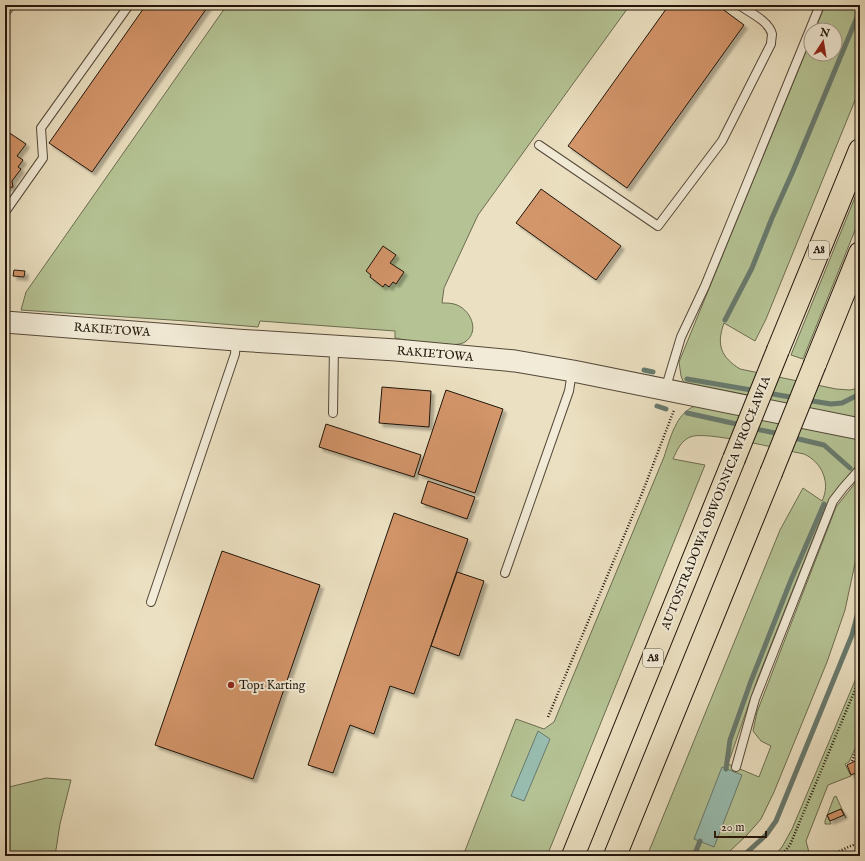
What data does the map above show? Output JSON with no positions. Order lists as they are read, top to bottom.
{
  "streets": {
    "highway": ["A8", "AUTOSTRADOWA OBWODNICA WROCŁAWIA"],
    "street": ["RAKIETOWA"]
  },
  "places": ["Top1 Karting"],
  "scale_bar": "20 m",
  "north": "top"
}
